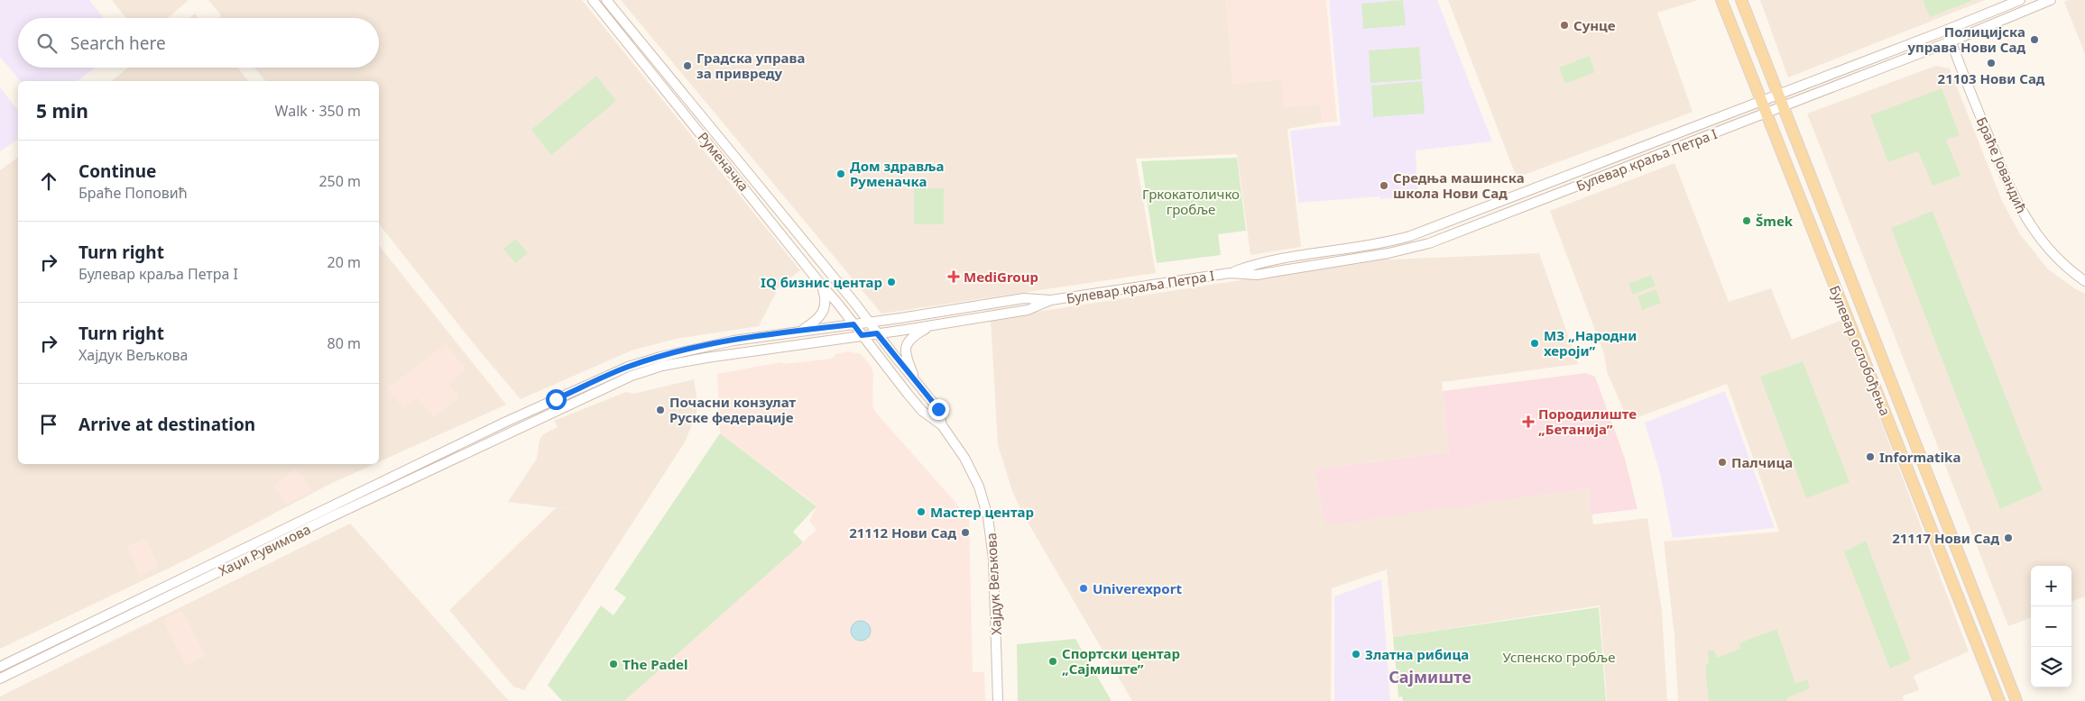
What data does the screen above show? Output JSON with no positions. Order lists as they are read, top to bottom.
{
  "streets": {
    "main road": ["Булевар ослобођења"],
    "street": [
      "Булевар краља Петра I",
      "Руменачка",
      "Браће Јовандић",
      "Хаџи Рувимова",
      "Хајдук Вељкова"
    ]
  },
  "crossings": [
    ["Булевар краља Петра I", "Руменачка"],
    ["Булевар краља Петра I", "Браће Јовандић"],
    ["Булевар краља Петра I", "Булевар ослобођења"],
    ["Булевар краља Петра I", "Хаџи Рувимова"],
    ["Булевар краља Петра I", "Хајдук Вељкова"],
    ["Руменачка", "Хајдук Вељкова"],
    ["Хаџи Рувимова", "Хајдук Вељкова"]
  ],
  "districts": ["Сајмиште"],
  "parks": ["Гркокатоличко гробље", "Успенско гробље"],
  "places": {
    "other": [
      "Сунце",
      "Полицијска управа Нови Сад",
      "21103 Нови Сад",
      "Градска управа за привреду",
      "Дом здравља Руменачка",
      "Средња машинска школа Нови Сад",
      "Šmek",
      "IQ бизнис центар",
      "МЗ „Народни хероји”",
      "Почасни конзулат Руске федерације",
      "Informatika",
      "Палчица",
      "Мастер центар",
      "21112 Нови Сад",
      "21117 Нови Сад",
      "Univerexport",
      "Златна рибица",
      "Спортски центар „Сајмиште”",
      "The Padel"
    ],
    "health": ["MediGroup", "Породилиште „Бетанија”"]
  },
  "page": {
    "search": "Search here",
    "heading": ["5 min", "Walk · 350 m"],
    "list": [
      ["Continue", "Браће Поповић", "250 m"],
      ["Turn right", "Булевар краља Петра I", "20 m"],
      ["Turn right", "Хајдук Вељкова", "80 m"],
      "Arrive at destination"
    ],
    "map_buttons": ["+", "−"]
  }
}
